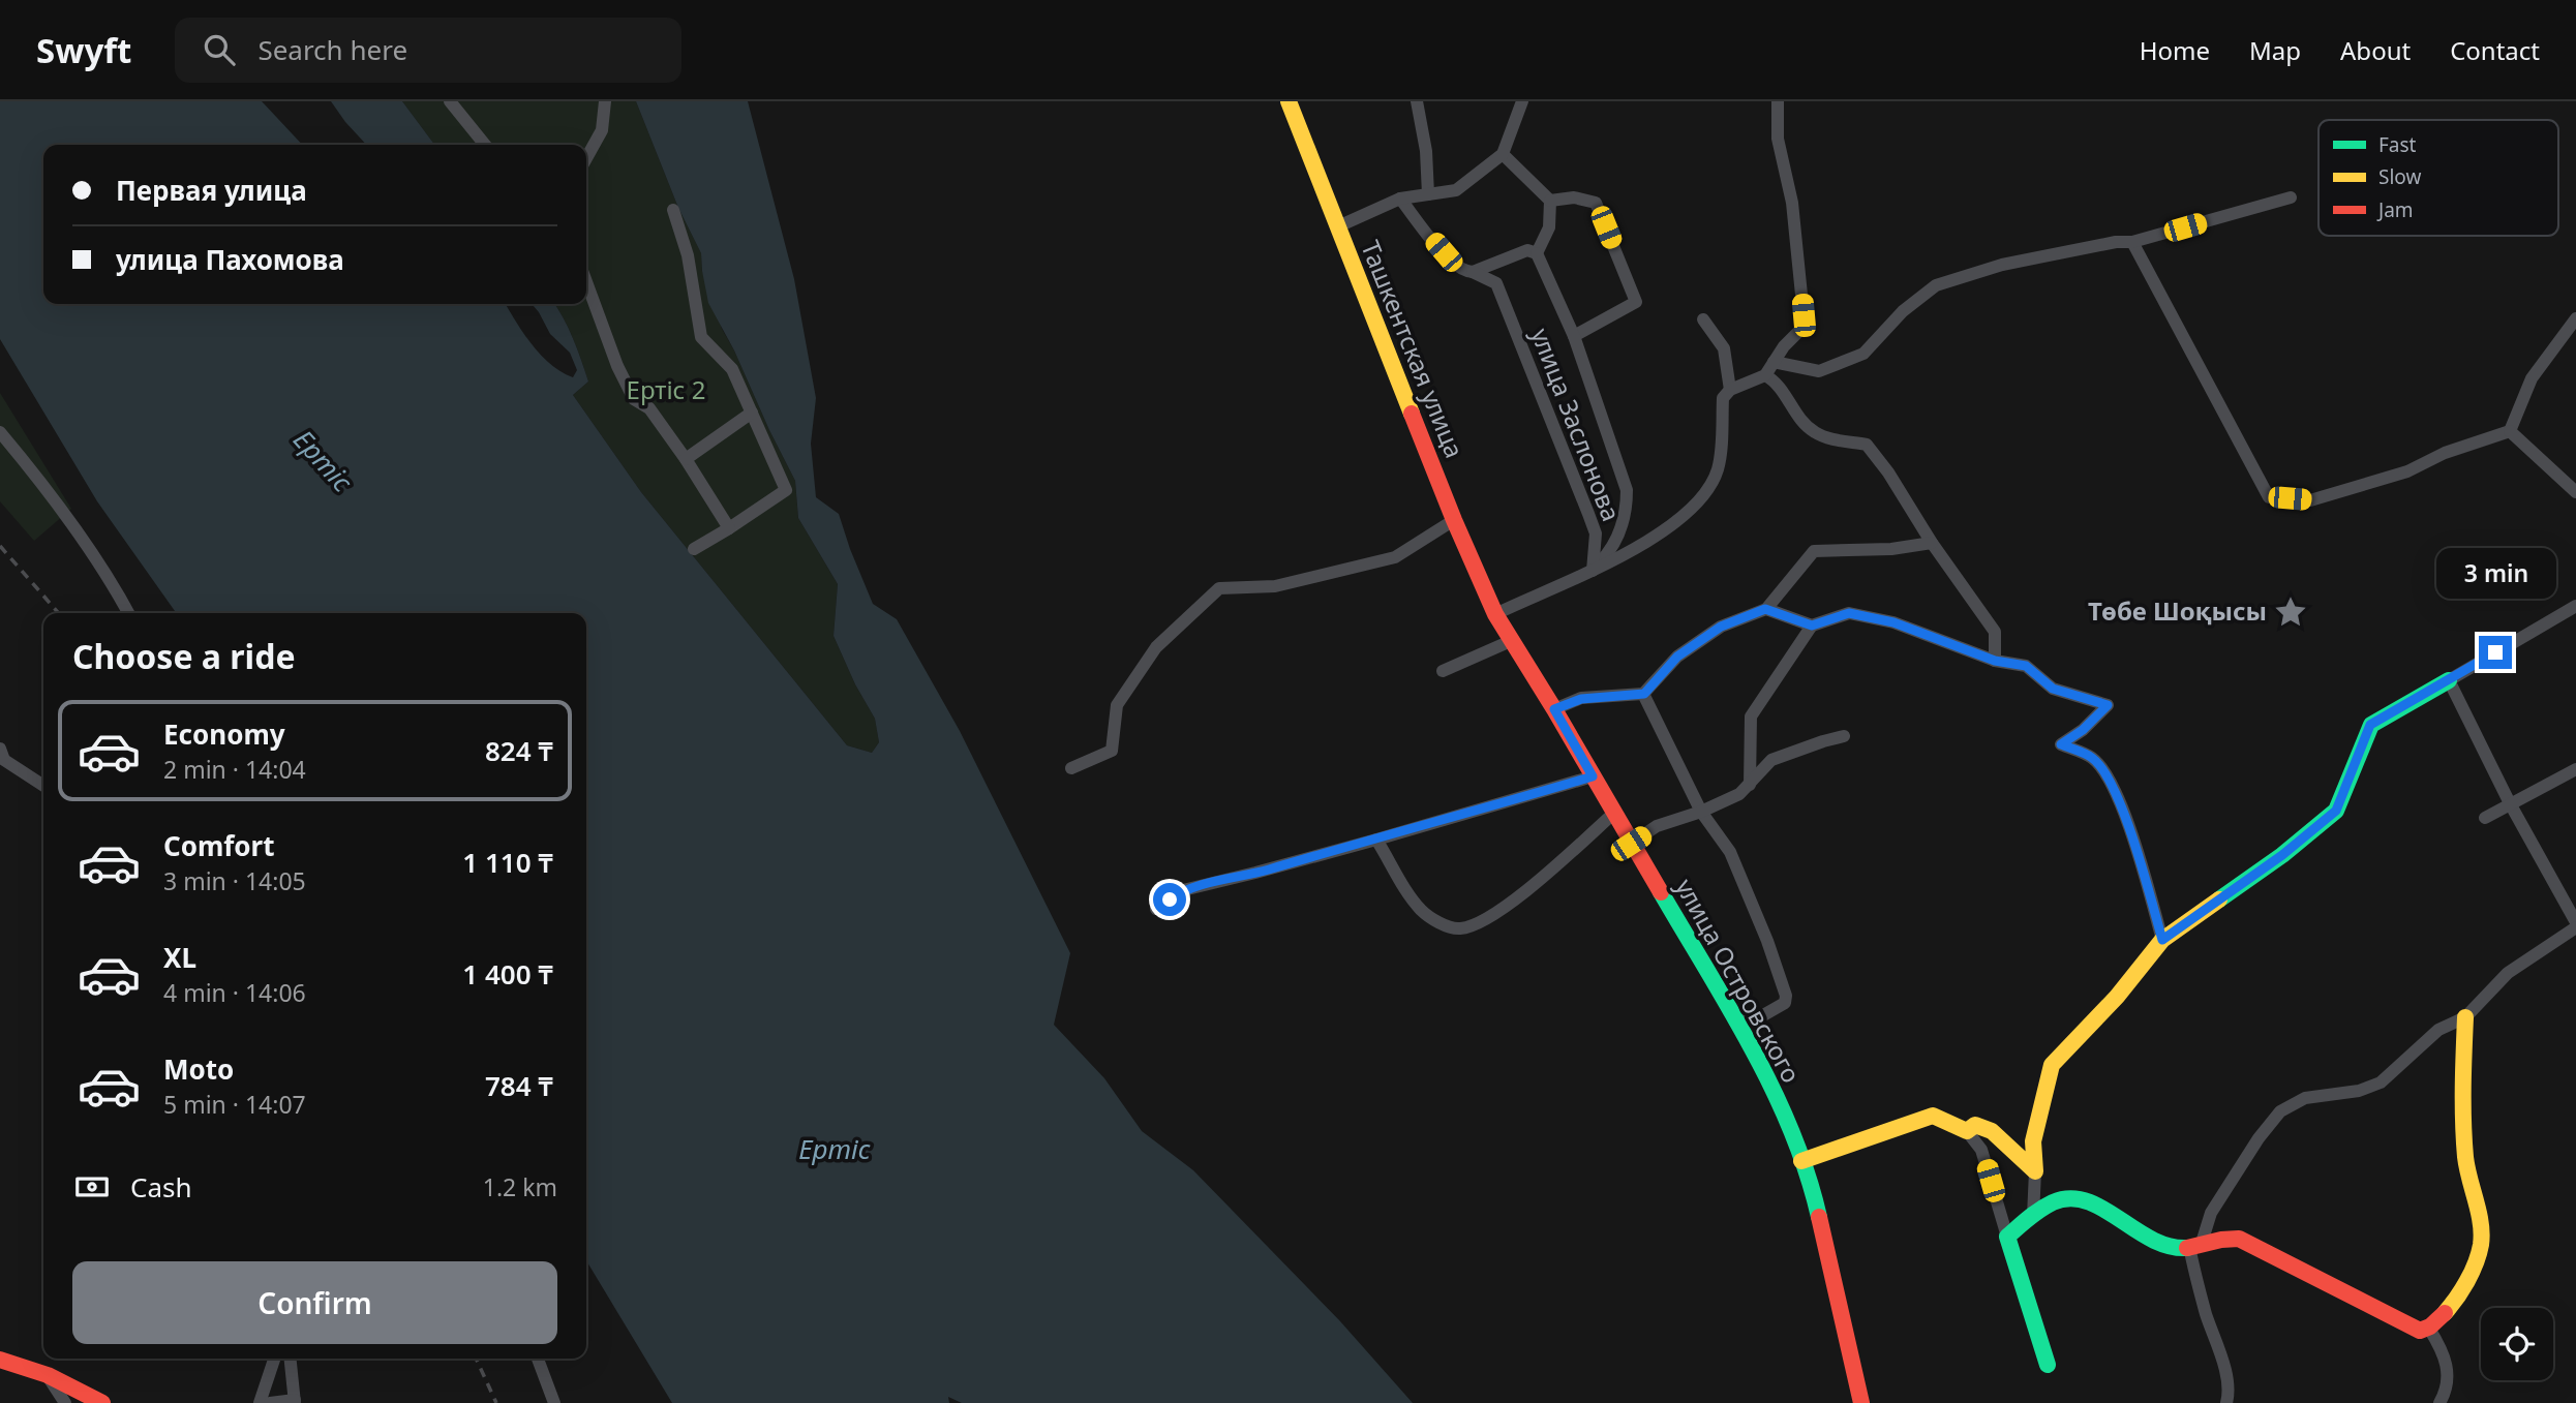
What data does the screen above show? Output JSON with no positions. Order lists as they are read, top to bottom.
{
  "streets": {
    "street": ["Ташкентская улица", "улица Заслонова", "улица Островского"]
  },
  "crossings": [
    ["Ташкентская улица", "улица Островского"]
  ],
  "water": ["Ертіс"],
  "parks": ["Ертіс 2"],
  "places": {
    "place": ["Төбе Шоқысы"]
  },
  "legend": ["Fast", "Slow", "Jam"],
  "page": {
    "header": "Swyft",
    "search": "Search here",
    "nav": [
      "Home",
      "Map",
      "About",
      "Contact"
    ],
    "banner": ["Первая улица", "улица Пахомова"],
    "bubble": "3 min",
    "heading": "Choose a ride",
    "list": [
      {
        "name": "Economy",
        "note": "2 min · 14:04",
        "value": "824 ₸"
      },
      {
        "name": "Comfort",
        "note": "3 min · 14:05",
        "value": "1 110 ₸"
      },
      {
        "name": "XL",
        "note": "4 min · 14:06",
        "value": "1 400 ₸"
      },
      {
        "name": "Moto",
        "note": "5 min · 14:07",
        "value": "784 ₸"
      }
    ],
    "pay": ["Cash", "1.2 km"],
    "buttons": "Confirm"
  }
}
